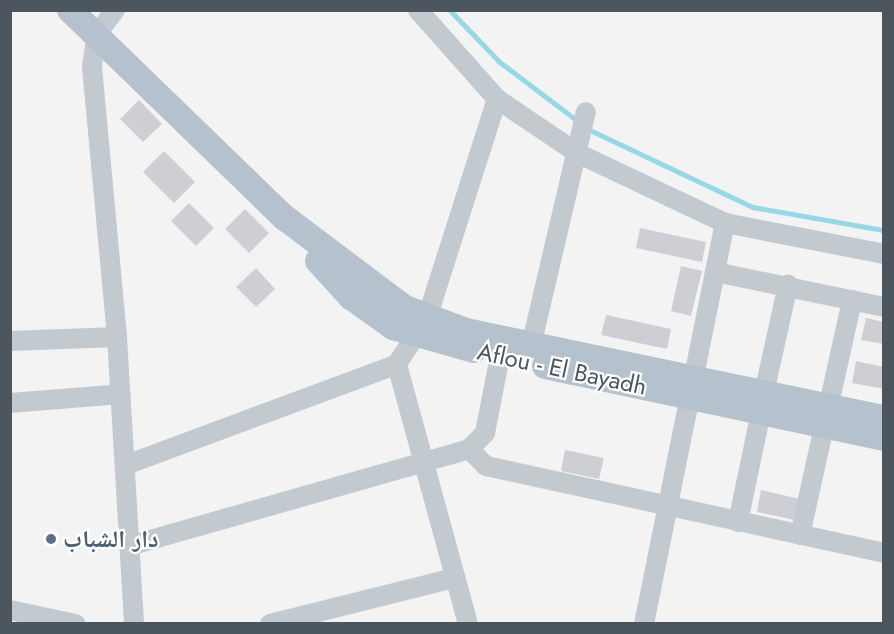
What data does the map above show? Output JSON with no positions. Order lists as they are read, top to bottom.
{
  "streets": {
    "main road": ["Aflou - El Bayadh"]
  },
  "places": ["دار الشباب"]
}
